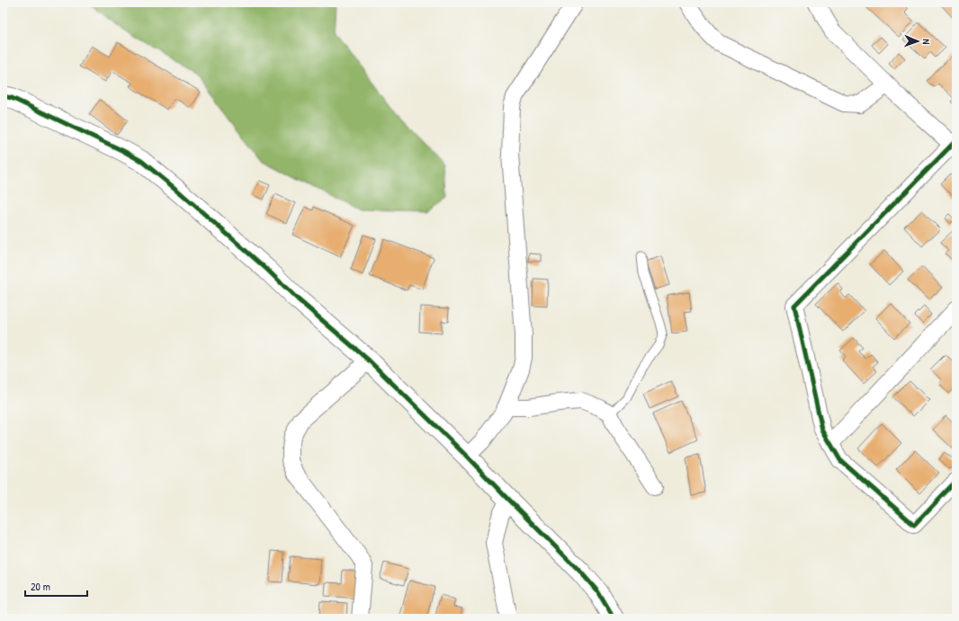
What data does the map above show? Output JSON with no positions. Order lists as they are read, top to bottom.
{
  "scale_bar": "20 m",
  "north": "right"
}
